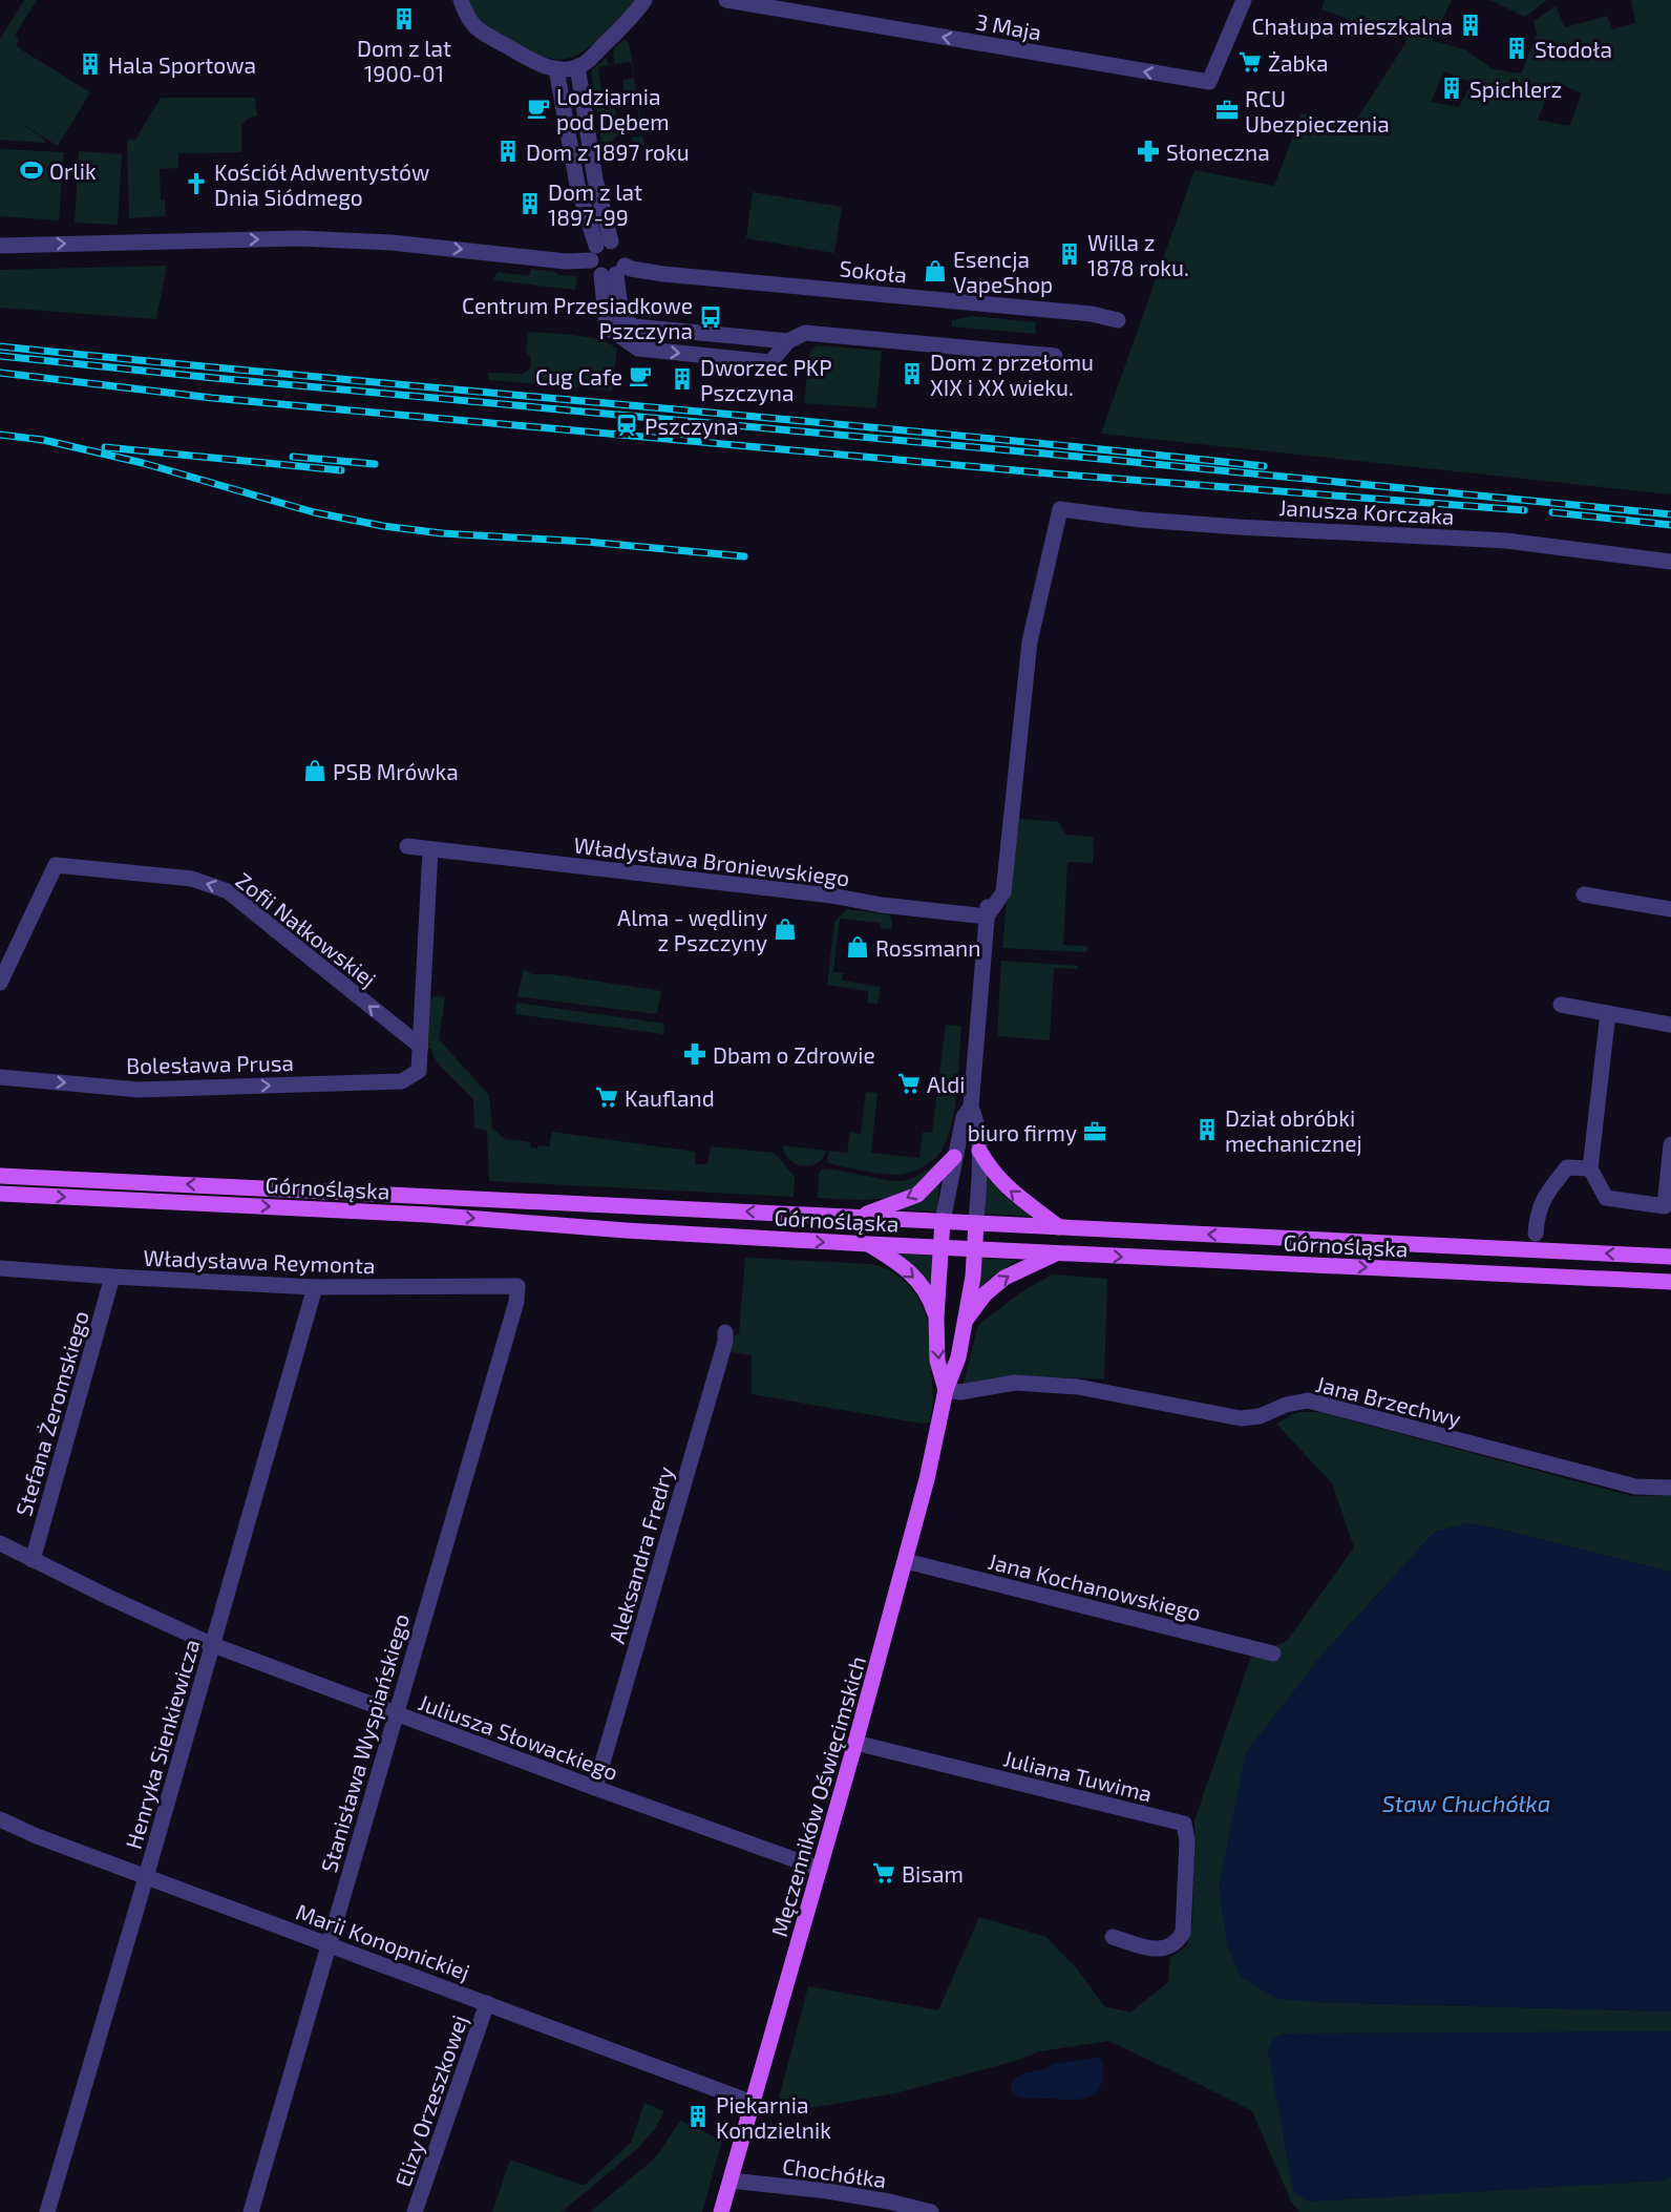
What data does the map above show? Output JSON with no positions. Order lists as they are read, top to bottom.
{
  "streets": {
    "main road": ["Górnośląska", "Męczenników Oświęcimskich"],
    "street": [
      "3 Maja",
      "Sokoła",
      "Janusza Korczaka",
      "Władysława Broniewskiego",
      "Zofii Nałkowskiej",
      "Bolesława Prusa",
      "Władysława Reymonta",
      "Jana Brzechwy",
      "Stefana Żeromskiego",
      "Aleksandra Fredry",
      "Jana Kochanowskiego",
      "Juliusza Słowackiego",
      "Stanisława Wyspiańskiego",
      "Henryka Sienkiewicza",
      "Juliana Tuwima",
      "Marii Konopnickiej",
      "Elizy Orzeszkowej",
      "Chochółka"
    ]
  },
  "crossings": [
    ["Janusza Korczaka", "Władysława Broniewskiego"],
    ["Janusza Korczaka", "Męczenników Oświęcimskich"],
    ["Władysława Broniewskiego", "Męczenników Oświęcimskich"],
    ["Zofii Nałkowskiej", "Bolesława Prusa"],
    ["Górnośląska", "Męczenników Oświęcimskich"],
    ["Władysława Reymonta", "Stefana Żeromskiego"],
    ["Władysława Reymonta", "Stanisława Wyspiańskiego"],
    ["Władysława Reymonta", "Henryka Sienkiewicza"],
    ["Jana Brzechwy", "Męczenników Oświęcimskich"],
    ["Stefana Żeromskiego", "Juliusza Słowackiego"],
    ["Aleksandra Fredry", "Juliusza Słowackiego"],
    ["Jana Kochanowskiego", "Męczenników Oświęcimskich"],
    ["Juliusza Słowackiego", "Stanisława Wyspiańskiego"],
    ["Juliusza Słowackiego", "Henryka Sienkiewicza"],
    ["Juliusza Słowackiego", "Męczenników Oświęcimskich"],
    ["Stanisława Wyspiańskiego", "Marii Konopnickiej"],
    ["Henryka Sienkiewicza", "Marii Konopnickiej"],
    ["Juliana Tuwima", "Męczenników Oświęcimskich"],
    ["Męczenników Oświęcimskich", "Marii Konopnickiej"],
    ["Męczenników Oświęcimskich", "Chochółka"],
    ["Marii Konopnickiej", "Elizy Orzeszkowej"]
  ],
  "one_way": ["3 Maja", "Bolesława Prusa"],
  "water": ["Staw Chuchółka"],
  "places": {
    "building": [
      "Dom z lat 1900-01",
      "Chałupa mieszkalna",
      "Stodoła",
      "Hala Sportowa",
      "Spichlerz",
      "Dom z 1897 roku",
      "Dom z lat 1897-99",
      "Willa z 1878 roku.",
      "Dom z przełomu XIX i XX wieku.",
      "Dworzec PKP Pszczyna",
      "Dział obróbki mechanicznej",
      "Piekarnia Kondzielnik"
    ],
    "supermarket": [
      "Żabka",
      "Aldi",
      "Kaufland",
      "Bisam"
    ],
    "cafe": ["Lodziarnia pod Dębem", "Cug Cafe"],
    "office": ["RCU Ubezpieczenia", "biuro firmy"],
    "pharmacy": ["Słoneczna", "Dbam o Zdrowie"],
    "sports": ["Orlik"],
    "church": ["Kościół Adwentystów Dnia Siódmego"],
    "shop": [
      "Esencja VapeShop",
      "PSB Mrówka",
      "Alma - wędliny z Pszczyny",
      "Rossmann"
    ],
    "bus stop": ["Centrum Przesiadkowe Pszczyna"],
    "station": ["Pszczyna"]
  }
}
